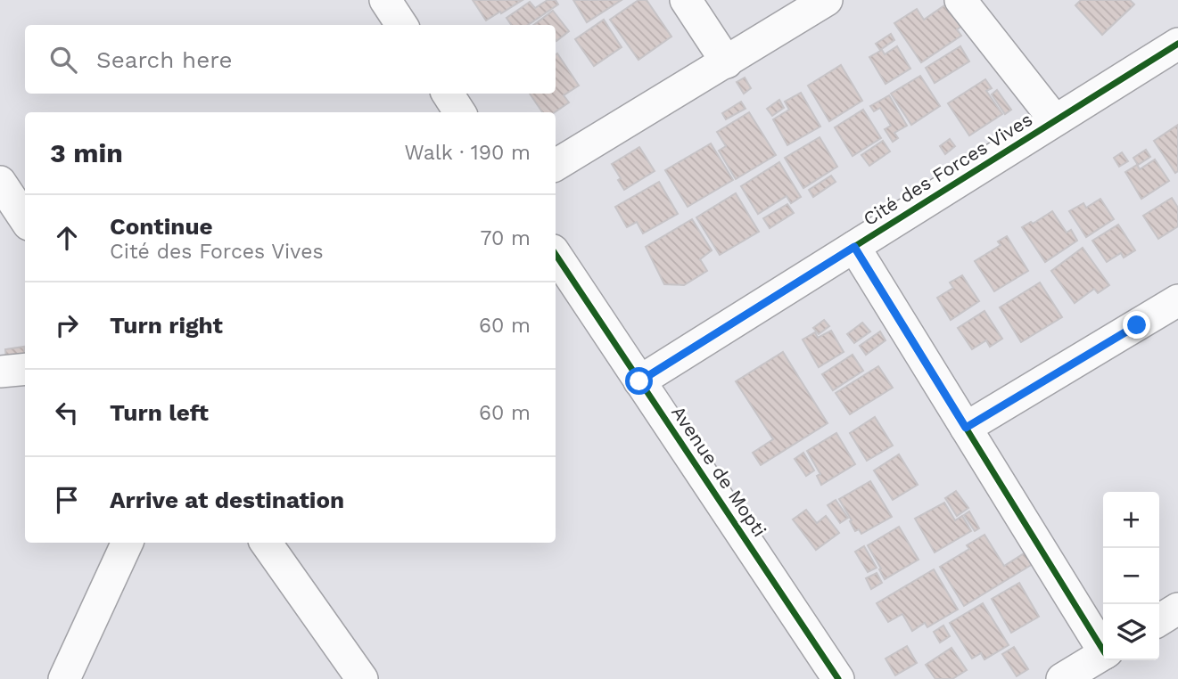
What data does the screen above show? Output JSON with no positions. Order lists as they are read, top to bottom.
{
  "streets": {
    "street": ["Cité des Forces Vives", "Avenue de Mopti"]
  },
  "crossings": [
    ["Cité des Forces Vives", "Avenue de Mopti"]
  ],
  "page": {
    "search": "Search here",
    "heading": ["3 min", "Walk · 190 m"],
    "list": [
      ["Continue", "Cité des Forces Vives", "70 m"],
      ["Turn right", "60 m"],
      ["Turn left", "60 m"],
      "Arrive at destination"
    ],
    "map_buttons": ["+", "−"]
  }
}
